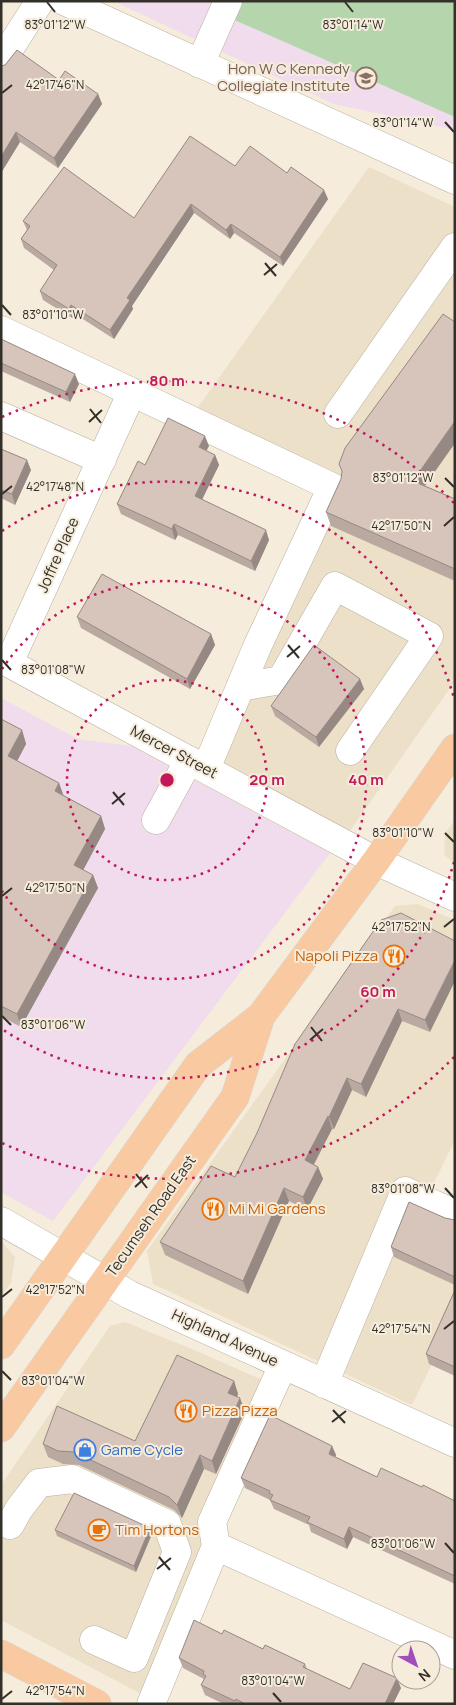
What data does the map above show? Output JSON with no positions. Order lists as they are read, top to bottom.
{
  "streets": {
    "main road": ["Tecumseh Road East"],
    "street": ["Joffre Place", "Mercer Street", "Highland Avenue"]
  },
  "crossings": [
    ["Joffre Place", "Mercer Street"],
    ["Mercer Street", "Tecumseh Road East"],
    ["Tecumseh Road East", "Highland Avenue"]
  ],
  "places": {
    "school or university": ["Hon W C Kennedy Collegiate Institute"],
    "restaurant": ["Napoli Pizza", "Mi Mi Gardens", "Pizza Pizza"],
    "shop": ["Game Cycle"],
    "cafe": ["Tim Hortons"]
  },
  "north": "bottom right",
  "coordinates": [
    "83°01'12\"W",
    "83°01'14\"W",
    "42°17'46\"N",
    "83°01'10\"W",
    "42°17'48\"N",
    "42°17'50\"N",
    "83°01'08\"W",
    "42°17'52\"N",
    "83°01'06\"W",
    "42°17'54\"N",
    "83°01'04\"W"
  ],
  "rings": [
    "80 m",
    "20 m",
    "40 m",
    "60 m"
  ]
}
